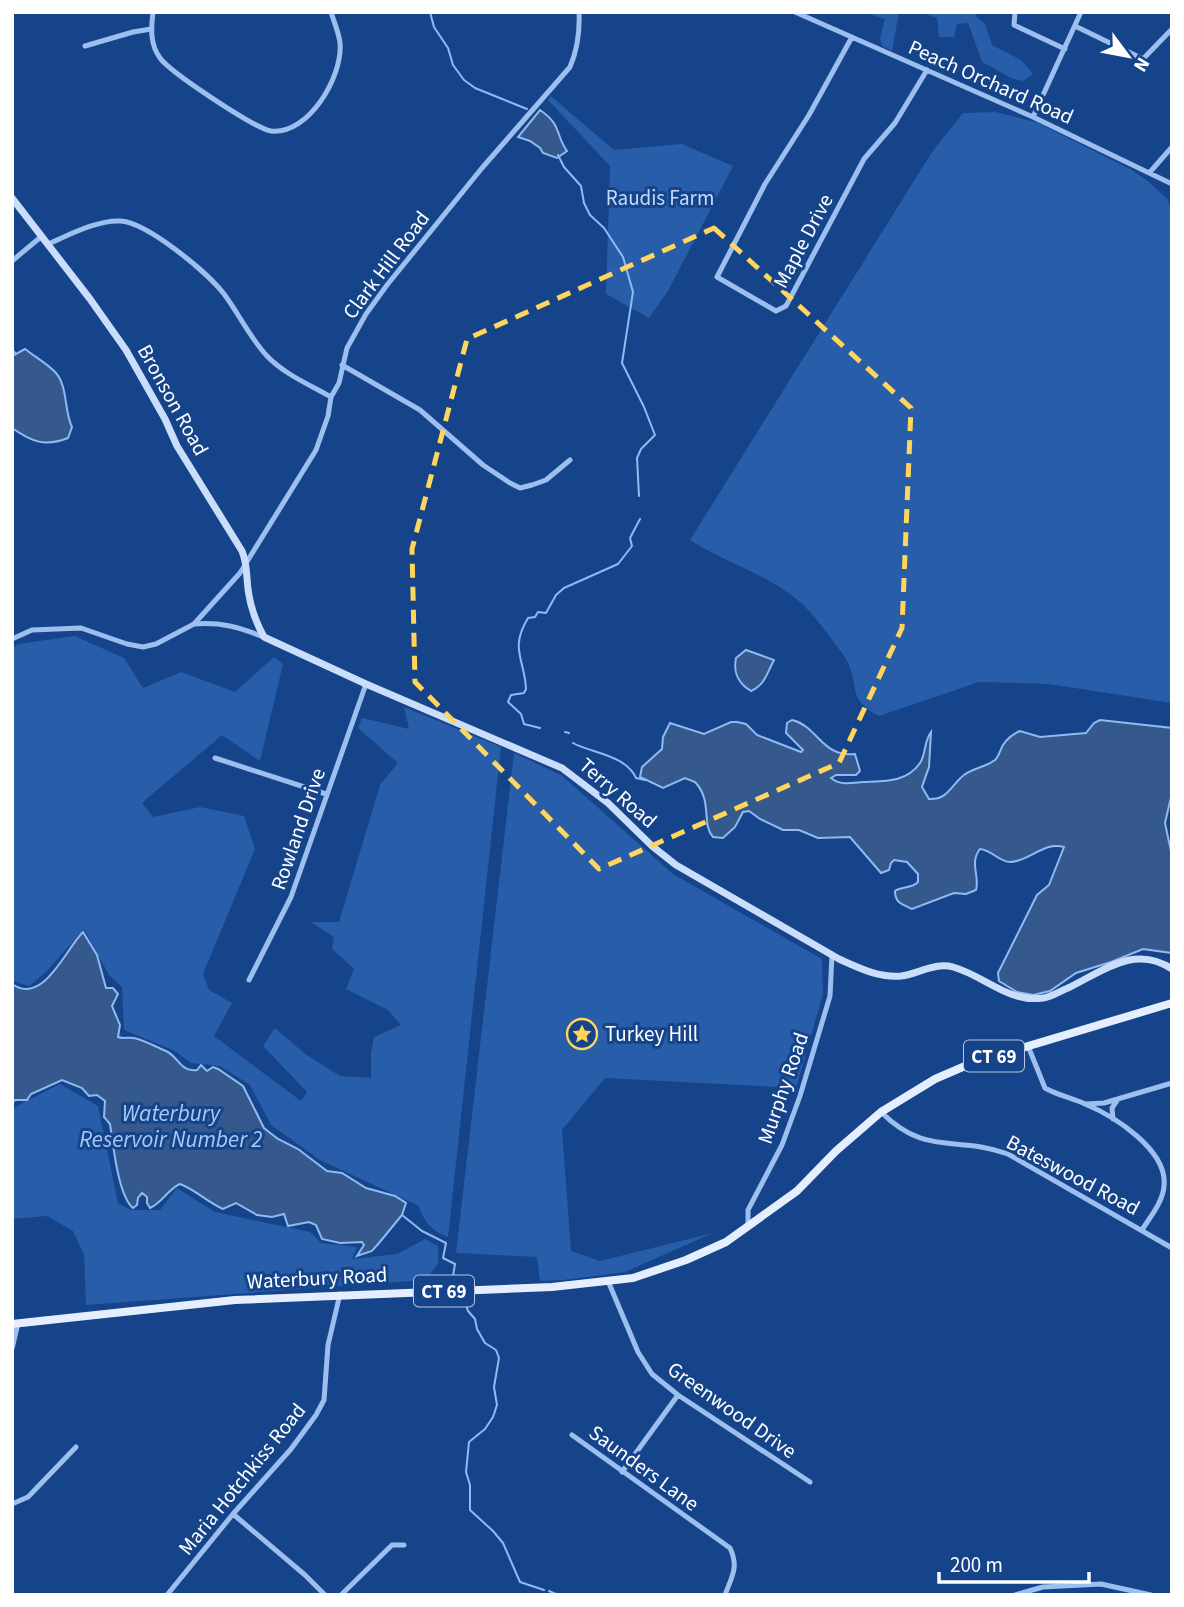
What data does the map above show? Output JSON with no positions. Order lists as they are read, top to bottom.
{
  "streets": {
    "main road": ["CT 69", "Waterbury Road"],
    "street": [
      "Peach Orchard Road",
      "Maple Drive",
      "Clark Hill Road",
      "Bronson Road",
      "Terry Road",
      "Rowland Drive",
      "Murphy Road",
      "Bateswood Road",
      "Greenwood Drive",
      "Saunders Lane",
      "Maria Hotchkiss Road"
    ]
  },
  "crossings": [
    ["Peach Orchard Road", "Maple Drive"],
    ["Clark Hill Road", "Bronson Road"],
    ["Clark Hill Road", "Terry Road"],
    ["Bronson Road", "Terry Road"],
    ["Terry Road", "Rowland Drive"],
    ["Terry Road", "Murphy Road"],
    ["CT 69", "Bateswood Road"],
    ["CT 69", "Waterbury Road"],
    ["Murphy Road", "Waterbury Road"],
    ["Bateswood Road", "Waterbury Road"],
    ["Waterbury Road", "Greenwood Drive"],
    ["Waterbury Road", "Maria Hotchkiss Road"]
  ],
  "water": ["Waterbury Reservoir Number 2"],
  "parks": ["Raudis Farm"],
  "places": {
    "place": ["Turkey Hill"]
  },
  "scale_bar": "200 m",
  "north": "bottom right"
}
